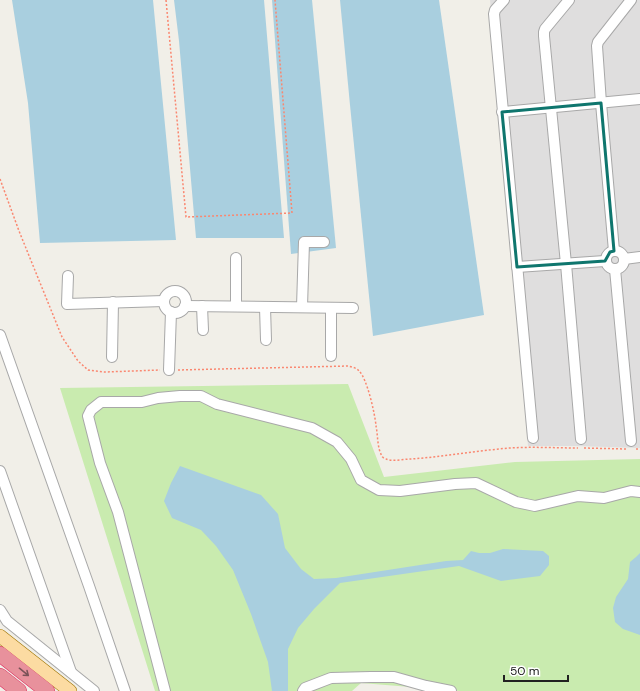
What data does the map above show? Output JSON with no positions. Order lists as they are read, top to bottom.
{
  "scale_bar": "50 m"
}
